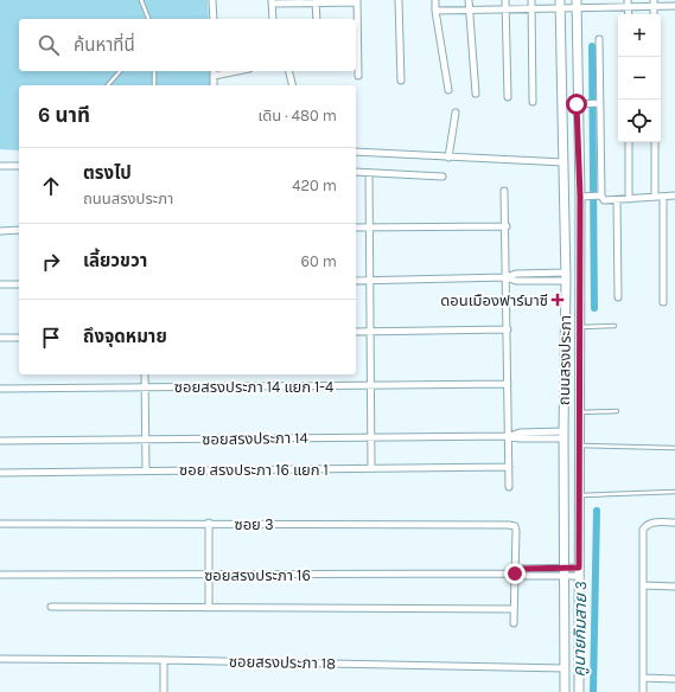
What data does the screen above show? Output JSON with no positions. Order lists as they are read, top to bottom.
{
  "streets": {
    "main road": ["ถนนสรงประภา"],
    "street": [
      "ซอยสรงประภา 14 แยก 1-4",
      "ซอยสรงประภา 14",
      "ซอย สรงประภา 16 แยก 1",
      "ซอย 3",
      "ซอยสรงประภา 16",
      "ซอยสรงประภา 18"
    ]
  },
  "crossings": [
    ["ถนนสรงประภา", "ซอยสรงประภา 14"],
    ["ถนนสรงประภา", "ซอยสรงประภา 16"],
    ["ถนนสรงประภา", "ซอยสรงประภา 18"],
    ["ซอย 3", "ซอยสรงประภา 16"]
  ],
  "water": ["คูนายกิมสาย 3"],
  "places": {
    "health": ["ดอนเมืองฟาร์มาซี"]
  },
  "page": {
    "map_buttons": ["+", "−"],
    "search": "ค้นหาที่นี่",
    "heading": ["6 นาที", "เดิน · 480 m"],
    "list": [
      ["ตรงไป", "ถนนสรงประภา", "420 m"],
      ["เลี้ยวขวา", "60 m"],
      "ถึงจุดหมาย"
    ]
  }
}
